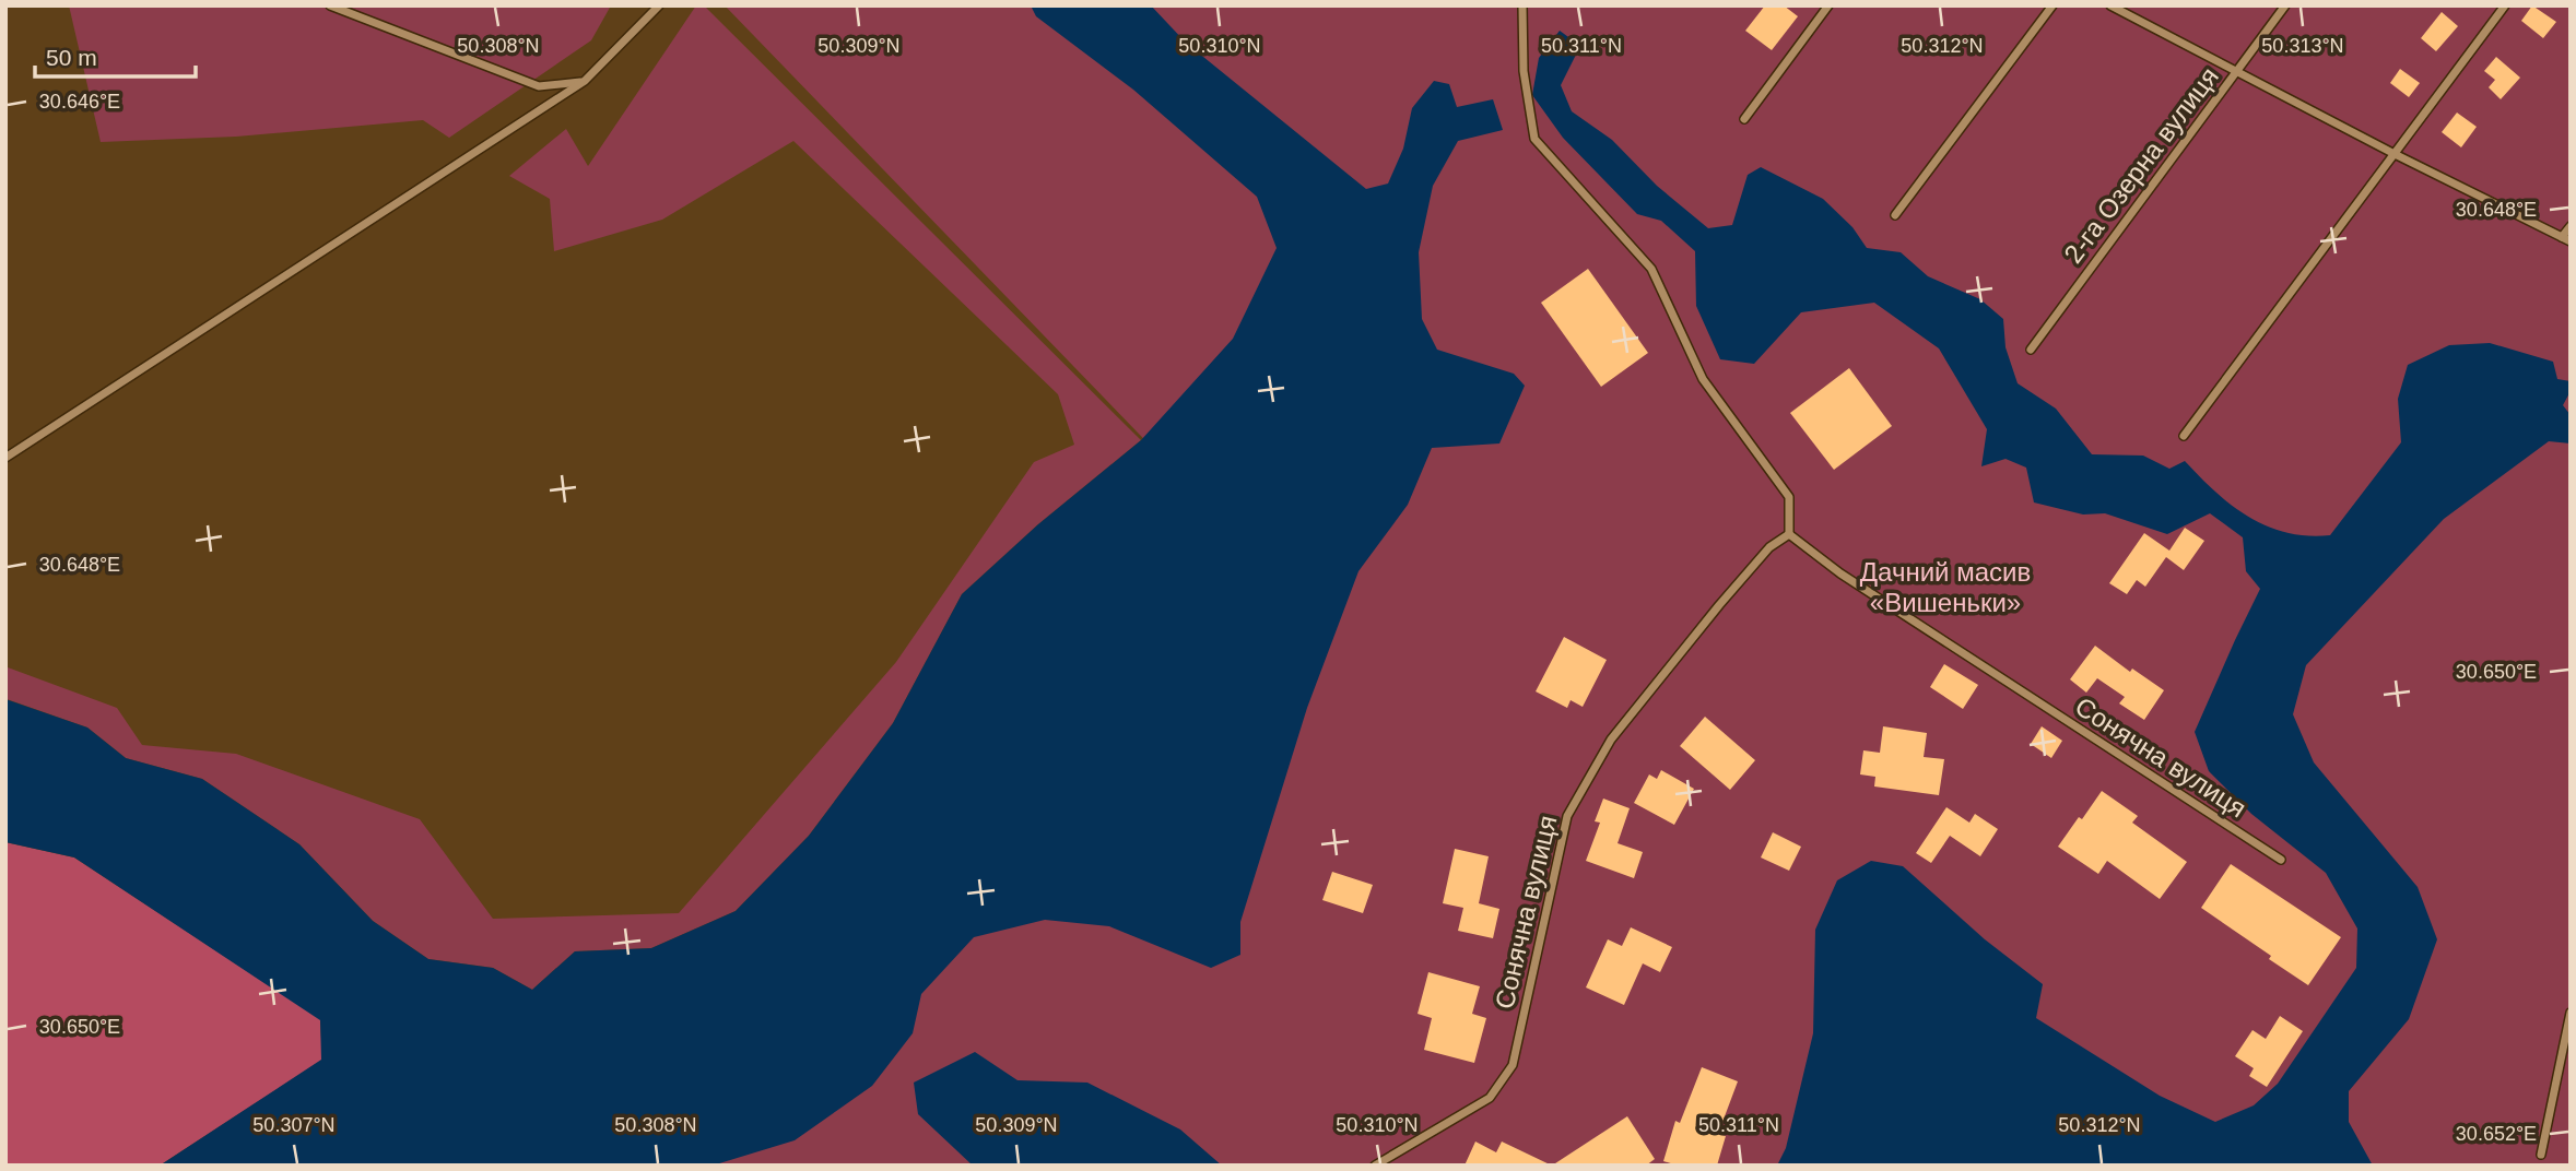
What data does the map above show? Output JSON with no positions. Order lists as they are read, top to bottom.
{
  "streets": {
    "street": ["2-га Озерна вулиця", "Сонячна вулиця"]
  },
  "parks": ["Дачний масив «Вишеньки»"],
  "scale_bar": "50 m",
  "coordinates": [
    "50.308°N",
    "50.309°N",
    "50.310°N",
    "50.311°N",
    "50.312°N",
    "50.313°N",
    "30.646°E",
    "30.648°E",
    "30.650°E",
    "50.307°N",
    "30.652°E"
  ]
}
